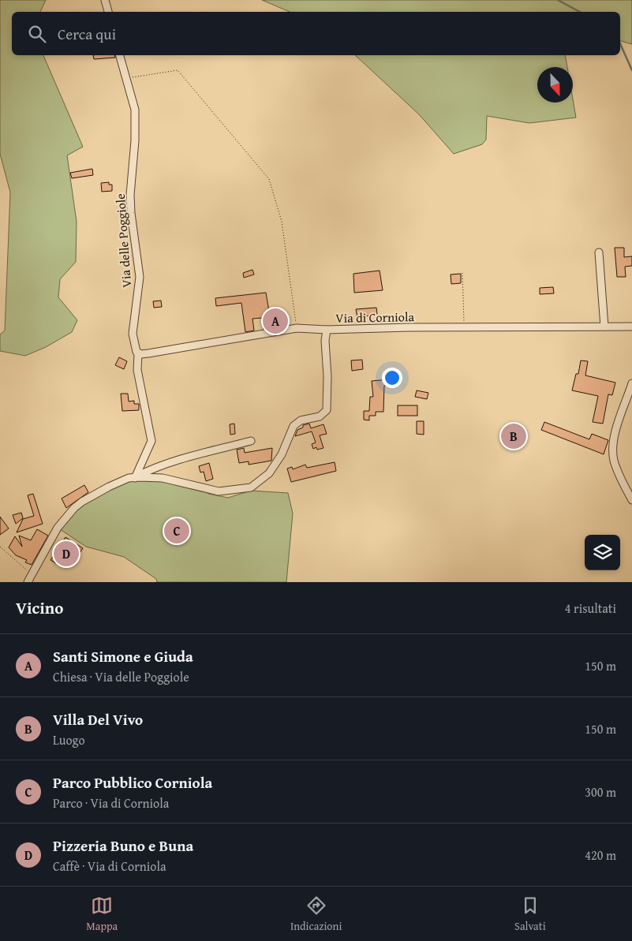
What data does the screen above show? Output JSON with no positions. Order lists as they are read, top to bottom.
{
  "streets": {
    "street": ["Via delle Poggiole", "Via di Corniola"]
  },
  "crossings": [
    ["Via delle Poggiole", "Via di Corniola"]
  ],
  "north": "bottom",
  "page": {
    "search": "Cerca qui",
    "pins": [
      "A",
      "B",
      "C",
      "D"
    ],
    "heading": ["Vicino", "4 risultati"],
    "list": [
      {
        "mark": "A",
        "name": "Santi Simone e Giuda",
        "note": "Chiesa · Via delle Poggiole",
        "value": "150 m"
      },
      {
        "mark": "B",
        "name": "Villa Del Vivo",
        "note": "Luogo",
        "value": "150 m"
      },
      {
        "mark": "C",
        "name": "Parco Pubblico Corniola",
        "note": "Parco · Via di Corniola",
        "value": "300 m"
      },
      {
        "mark": "D",
        "name": "Pizzeria Buno e Buna",
        "note": "Caffè · Via di Corniola",
        "value": "420 m"
      }
    ],
    "nav": ["Mappa", "Indicazioni", "Salvati"]
  }
}
